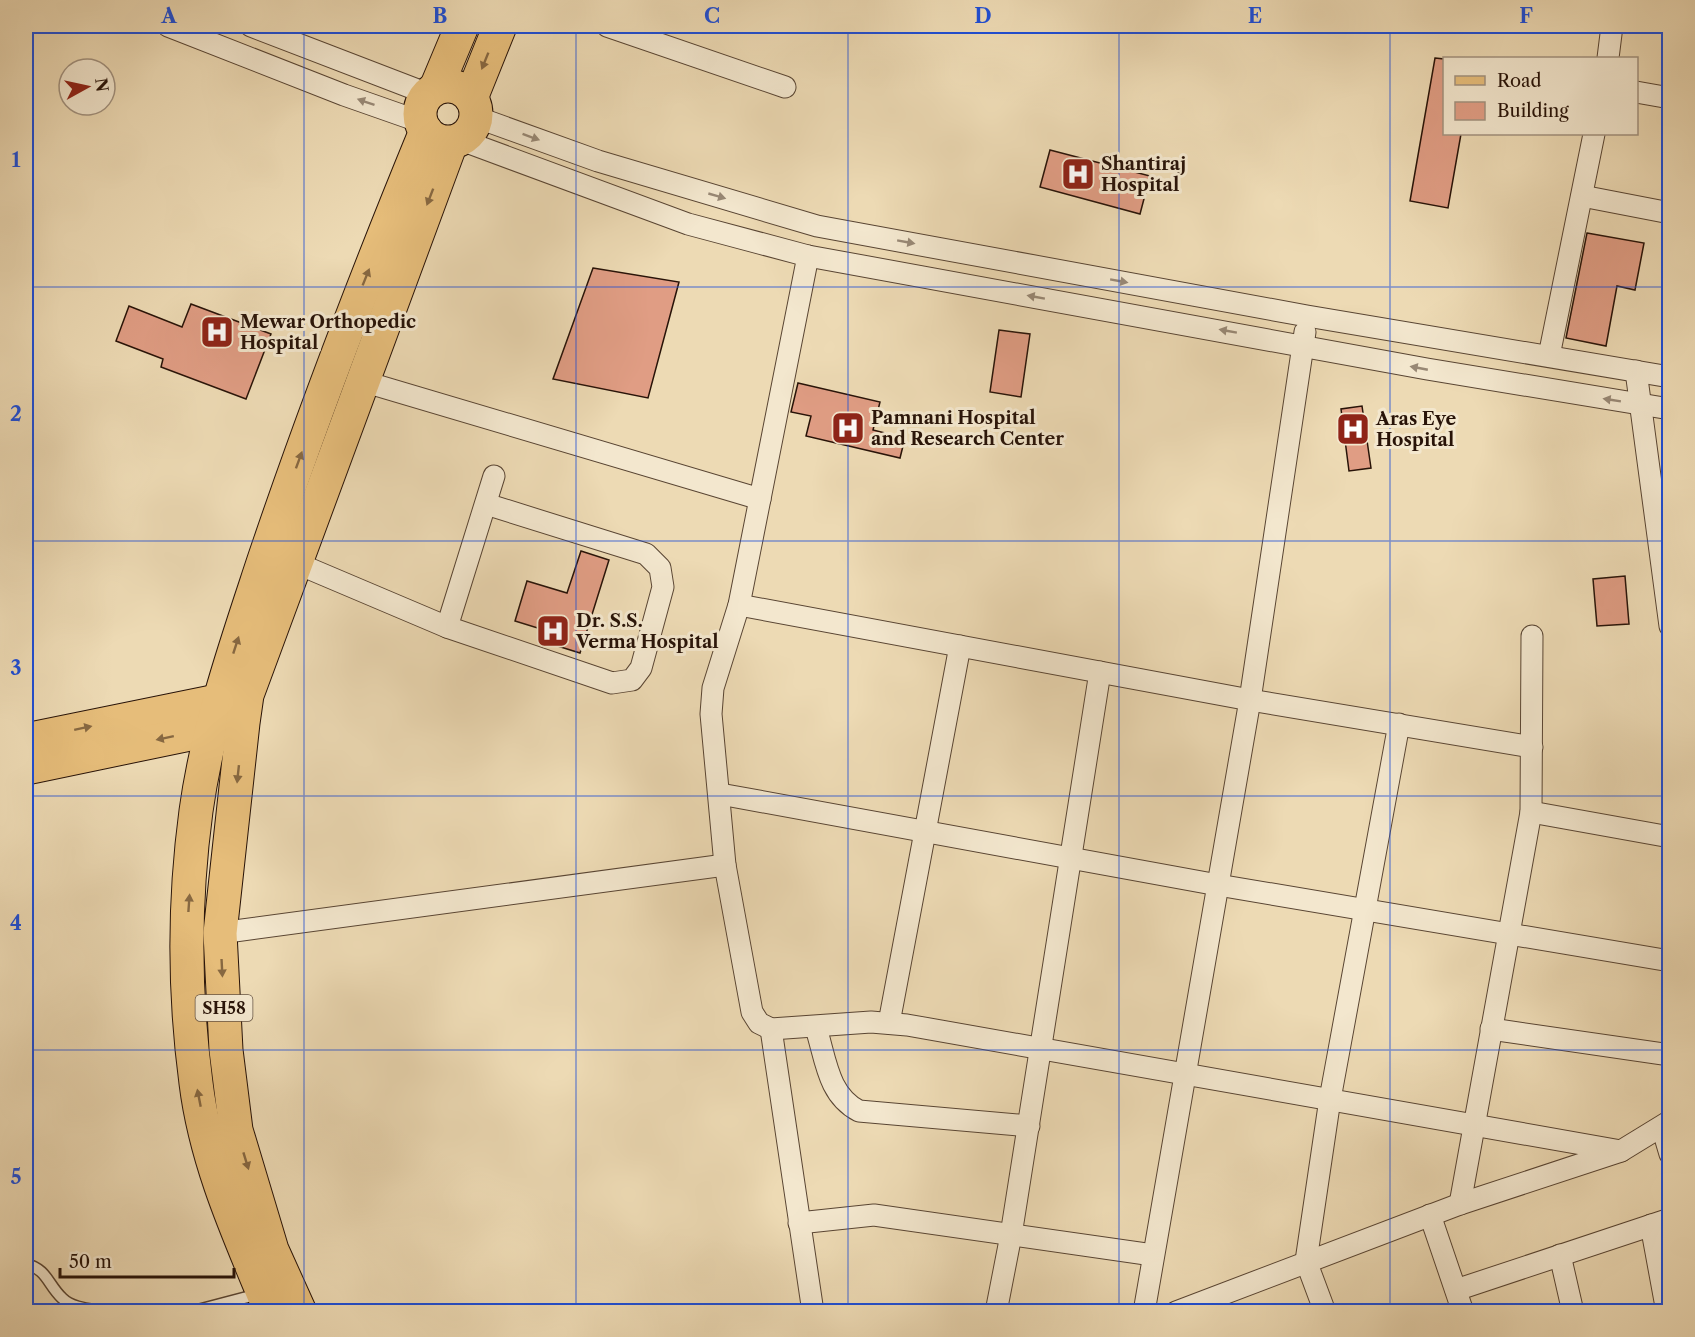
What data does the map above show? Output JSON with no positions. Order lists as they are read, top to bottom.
{
  "streets": {
    "main road": ["SH58"]
  },
  "places": {
    "hospital": [
      "Shantiraj Hospital",
      "Mewar Orthopedic Hospital",
      "Pamnani Hospital and Research Center",
      "Aras Eye Hospital",
      "Dr. S.S. Verma Hospital"
    ]
  },
  "legend": ["Road", "Building"],
  "scale_bar": "50 m",
  "north": "right",
  "grid": {
    "columns": [
      "A",
      "B",
      "C",
      "D",
      "E",
      "F"
    ],
    "rows": [
      "1",
      "2",
      "3",
      "4",
      "5"
    ]
  }
}
